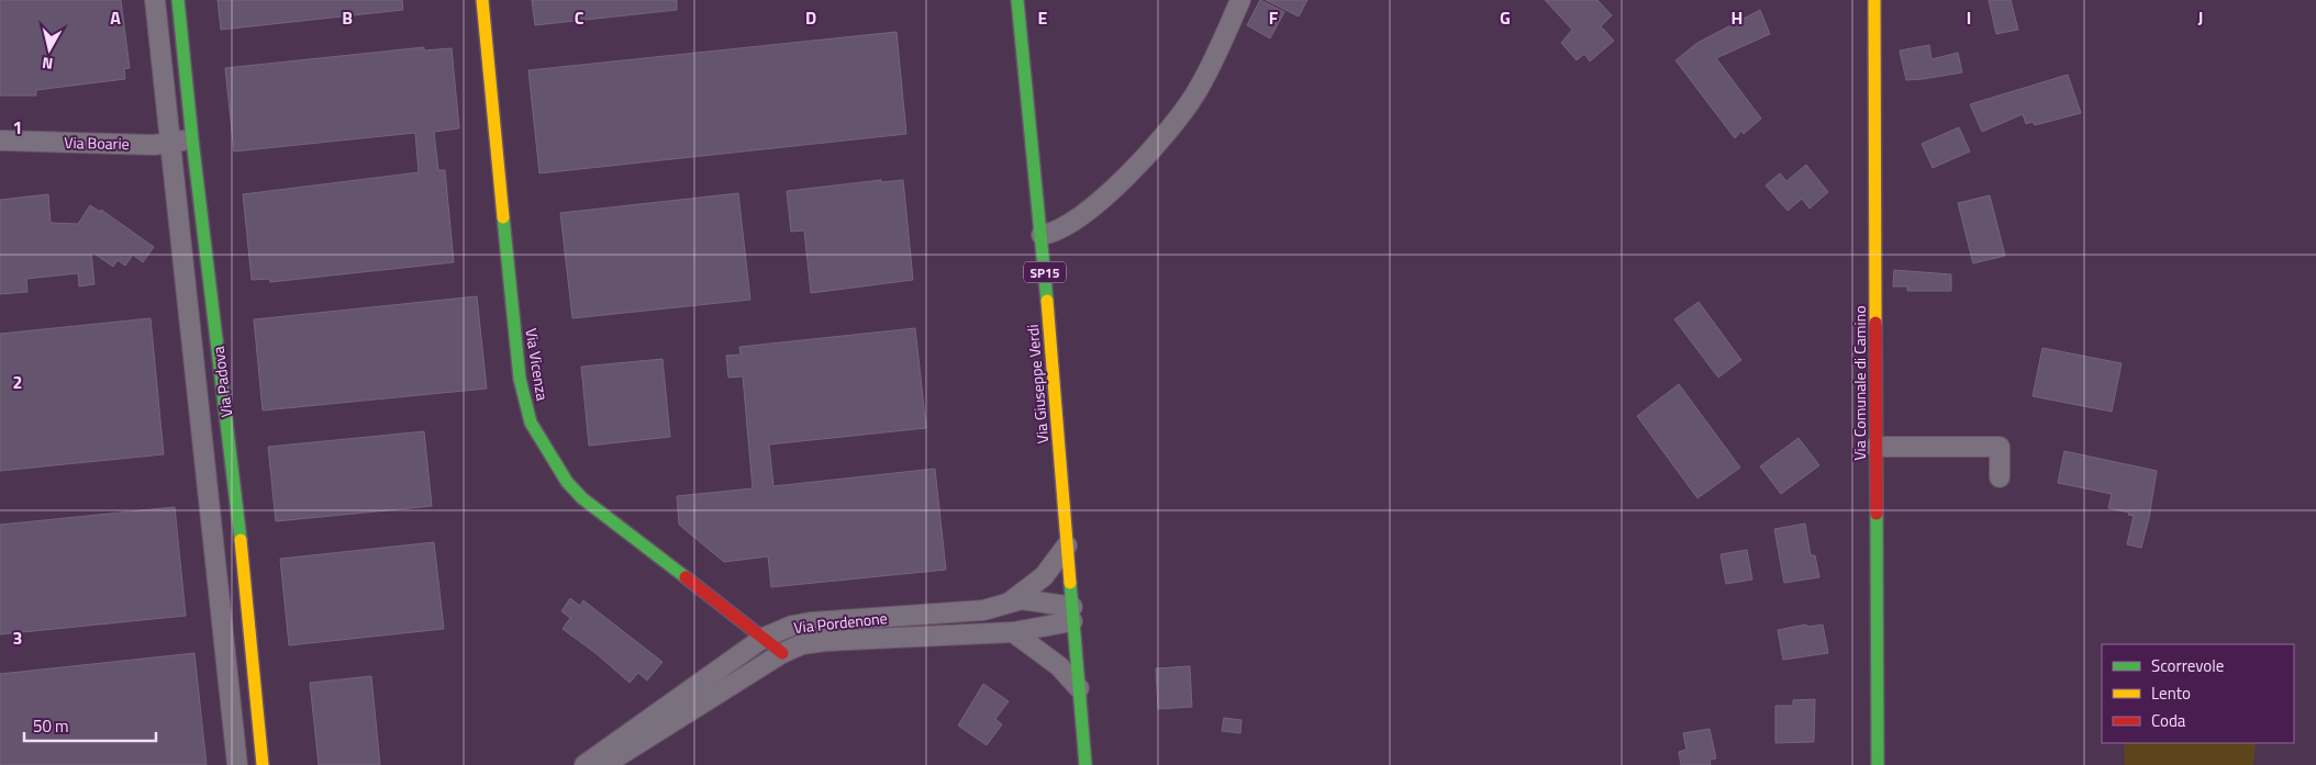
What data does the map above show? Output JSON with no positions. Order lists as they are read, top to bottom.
{
  "streets": {
    "street": [
      "Via Boarie",
      "SP15",
      "Via Vicenza",
      "Via Padova",
      "Via Comunale di Camino",
      "Via Giuseppe Verdi",
      "Via Pordenone"
    ]
  },
  "crossings": [
    ["Via Boarie", "Via Padova"],
    ["Via Vicenza", "Via Pordenone"],
    ["Via Giuseppe Verdi", "Via Pordenone"]
  ],
  "legend": ["Scorrevole", "Lento", "Coda"],
  "scale_bar": "50 m",
  "north": "bottom",
  "grid": {
    "columns": [
      "A",
      "B",
      "C",
      "D",
      "E",
      "F",
      "G",
      "H",
      "I",
      "J"
    ],
    "rows": ["1", "2", "3"]
  }
}
